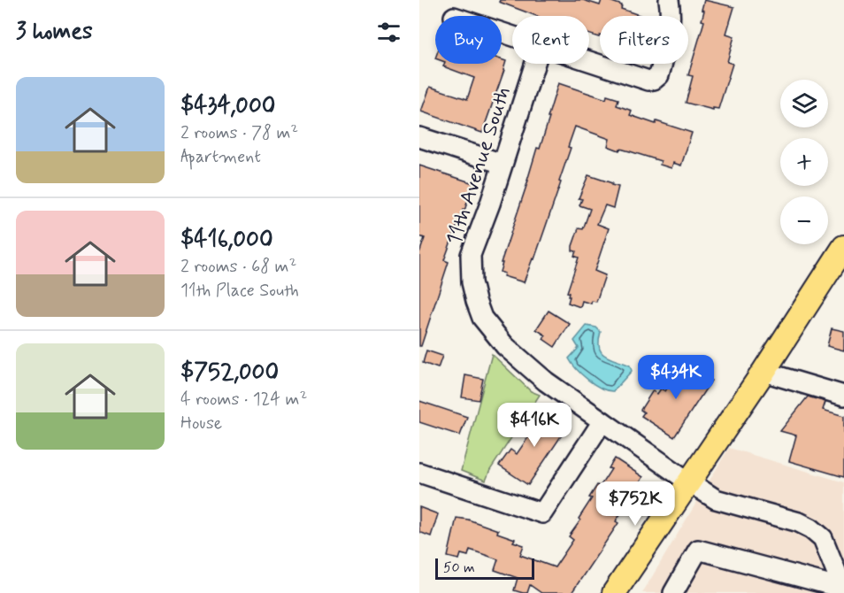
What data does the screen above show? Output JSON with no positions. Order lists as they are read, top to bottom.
{
  "streets": {
    "street": ["11th Avenue South"]
  },
  "scale_bar": "50 m",
  "page": {
    "heading": "3 homes",
    "chip": ["Buy", "Rent", "Filters"],
    "list": [
      {
        "name": "$434,000",
        "note": "2 rooms · 78 m² · Apartment"
      },
      {
        "name": "$416,000",
        "note": "2 rooms · 68 m² · 11th Place South"
      },
      {
        "name": "$752,000",
        "note": "4 rooms · 124 m² · House"
      }
    ],
    "map_buttons": ["+", "−"],
    "price": ["$434K", "$416K", "$752K"],
    "scale": "50 m"
  }
}
